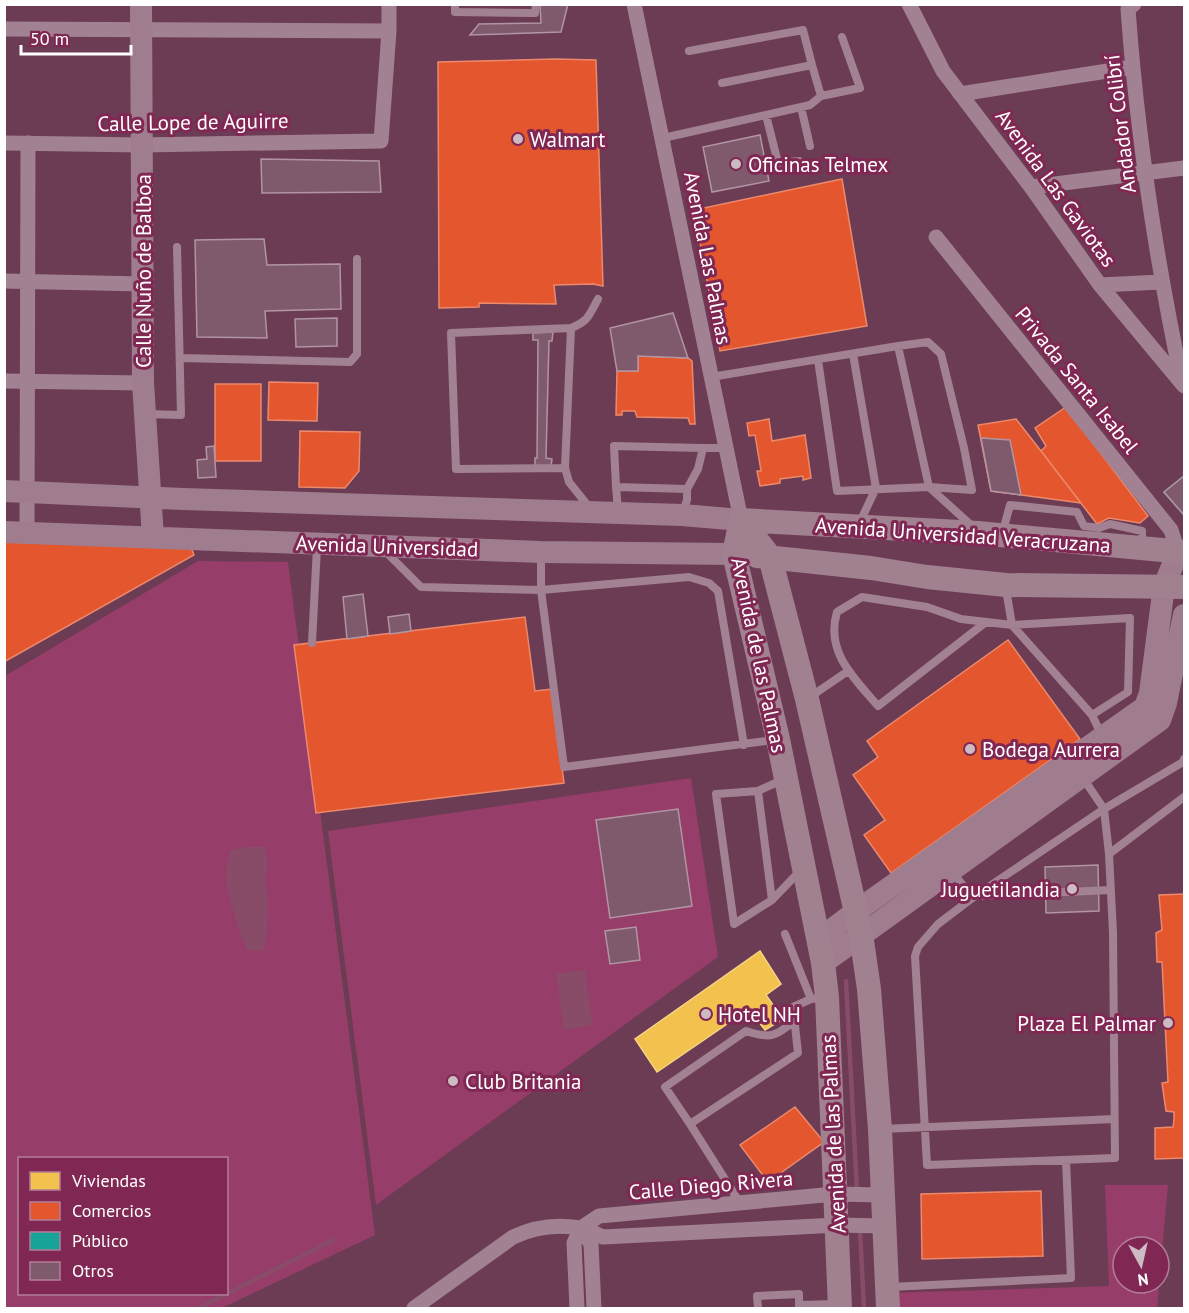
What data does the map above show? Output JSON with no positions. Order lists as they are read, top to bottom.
{
  "streets": {
    "main road": [
      "Calle Nuño de Balboa",
      "Avenida Universidad Veracruzana",
      "Avenida Universidad",
      "Avenida de las Palmas"
    ],
    "street": [
      "Calle Lope de Aguirre",
      "Andador Colibrí",
      "Avenida Las Gaviotas",
      "Avenida Las Palmas",
      "Privada Santa Isabel",
      "Calle Diego Rivera"
    ]
  },
  "crossings": [
    ["Calle Lope de Aguirre", "Calle Nuño de Balboa"],
    ["Andador Colibrí", "Avenida Las Gaviotas"],
    ["Avenida Las Palmas", "Avenida Universidad Veracruzana"],
    ["Avenida Las Palmas", "Avenida Universidad"],
    ["Avenida Las Palmas", "Avenida de las Palmas"],
    ["Calle Nuño de Balboa", "Avenida Universidad"],
    ["Privada Santa Isabel", "Avenida Universidad Veracruzana"],
    ["Avenida Universidad Veracruzana", "Avenida Universidad"],
    ["Avenida Universidad Veracruzana", "Avenida de las Palmas"],
    ["Avenida Universidad", "Avenida de las Palmas"],
    ["Avenida de las Palmas", "Calle Diego Rivera"]
  ],
  "places": [
    "Walmart",
    "Oficinas Telmex",
    "Bodega Aurrera",
    "Juguetilandia",
    "Hotel NH",
    "Plaza El Palmar",
    "Club Britania"
  ],
  "legend": [
    "Viviendas",
    "Comercios",
    "Público",
    "Otros"
  ],
  "scale_bar": "50 m",
  "north": "bottom"
}
